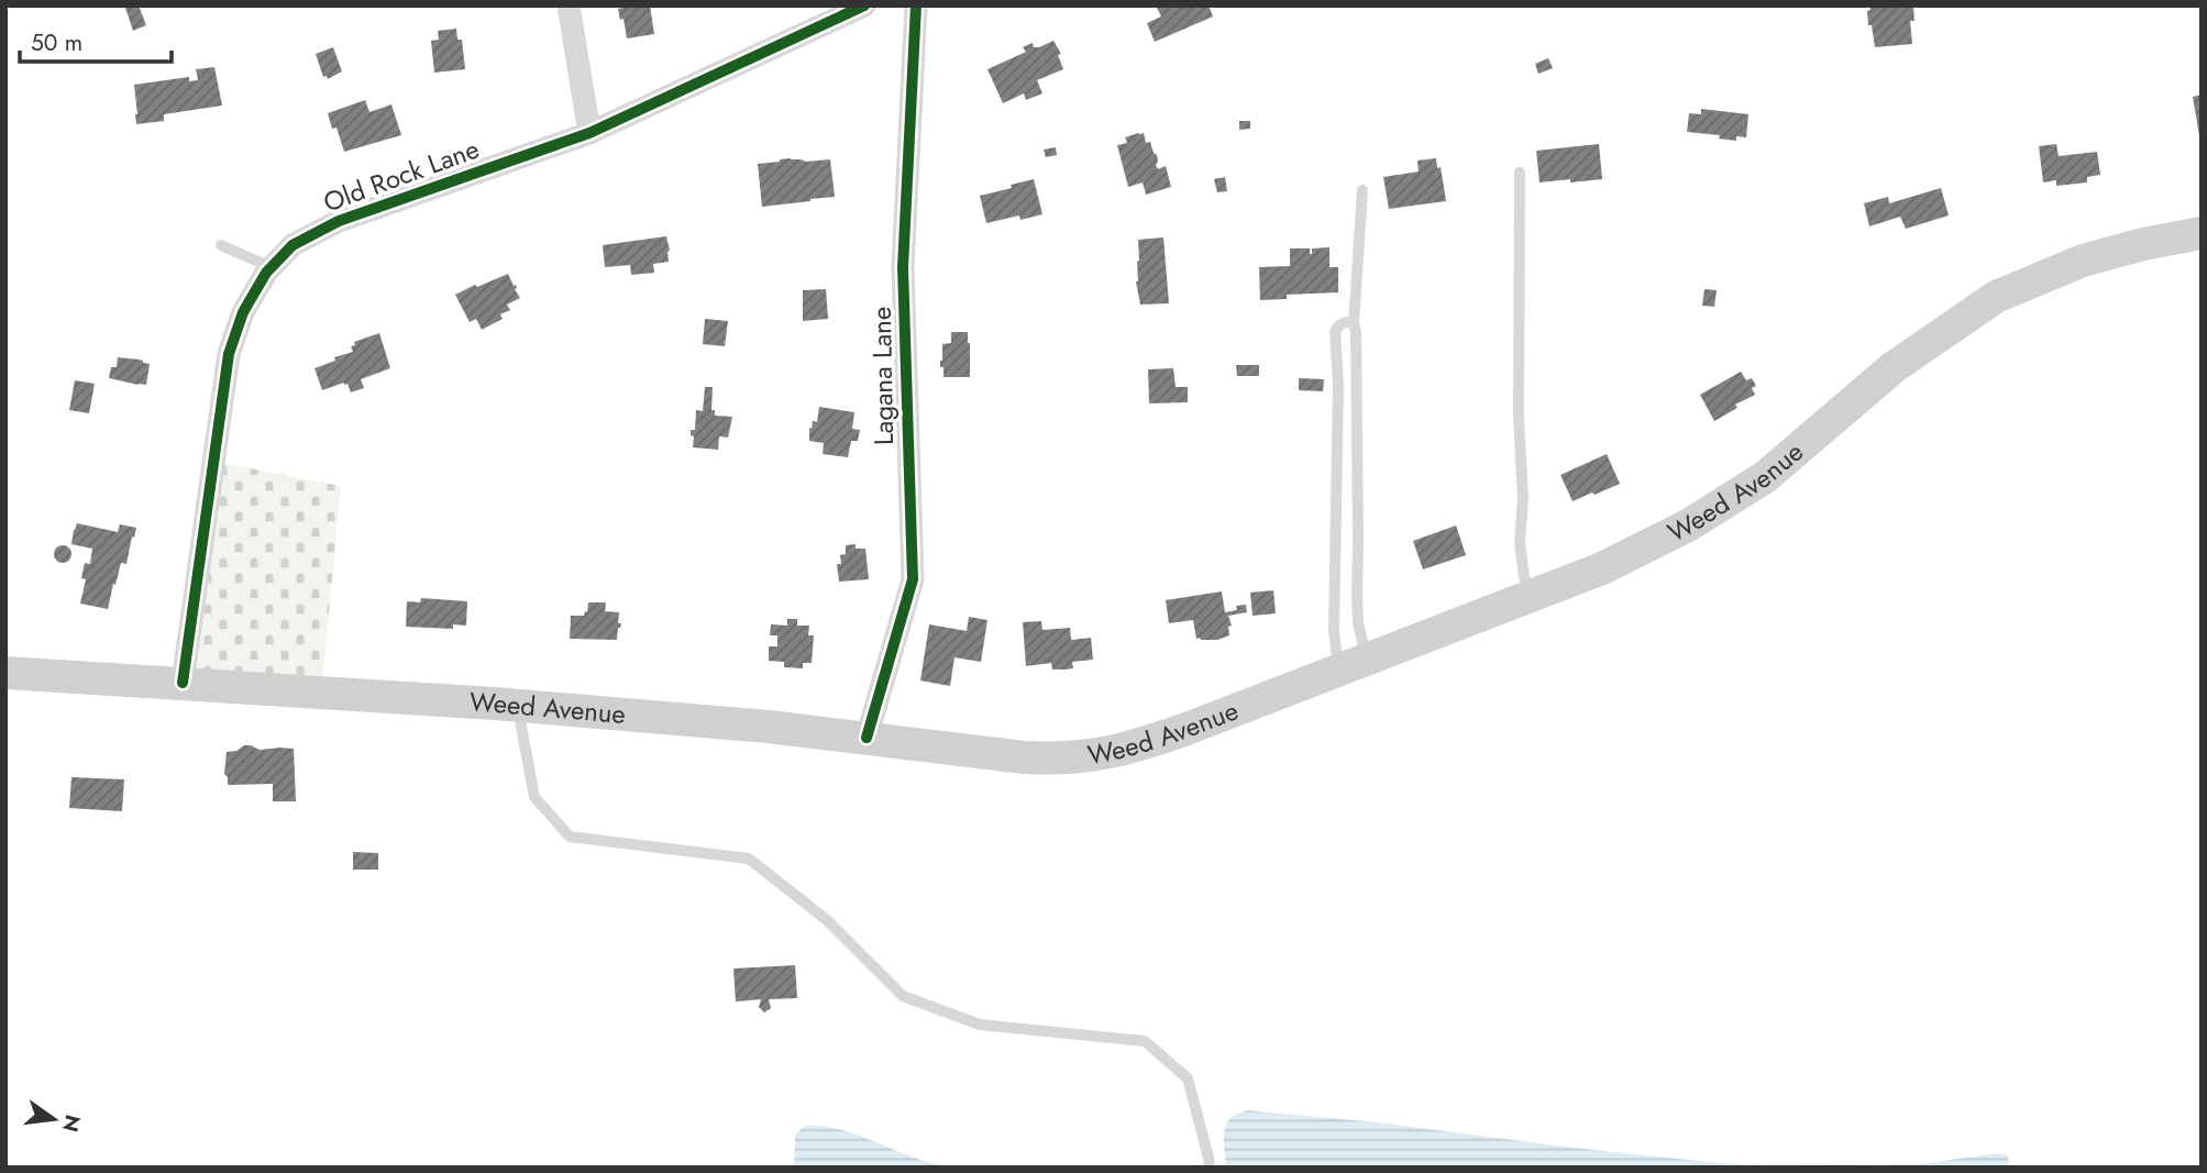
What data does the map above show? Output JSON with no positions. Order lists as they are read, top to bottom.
{
  "streets": {
    "main road": ["Weed Avenue"],
    "street": ["Old Rock Lane", "Lagana Lane"]
  },
  "crossings": [
    ["Old Rock Lane", "Weed Avenue"],
    ["Lagana Lane", "Weed Avenue"]
  ],
  "scale_bar": "50 m",
  "north": "right"
}
